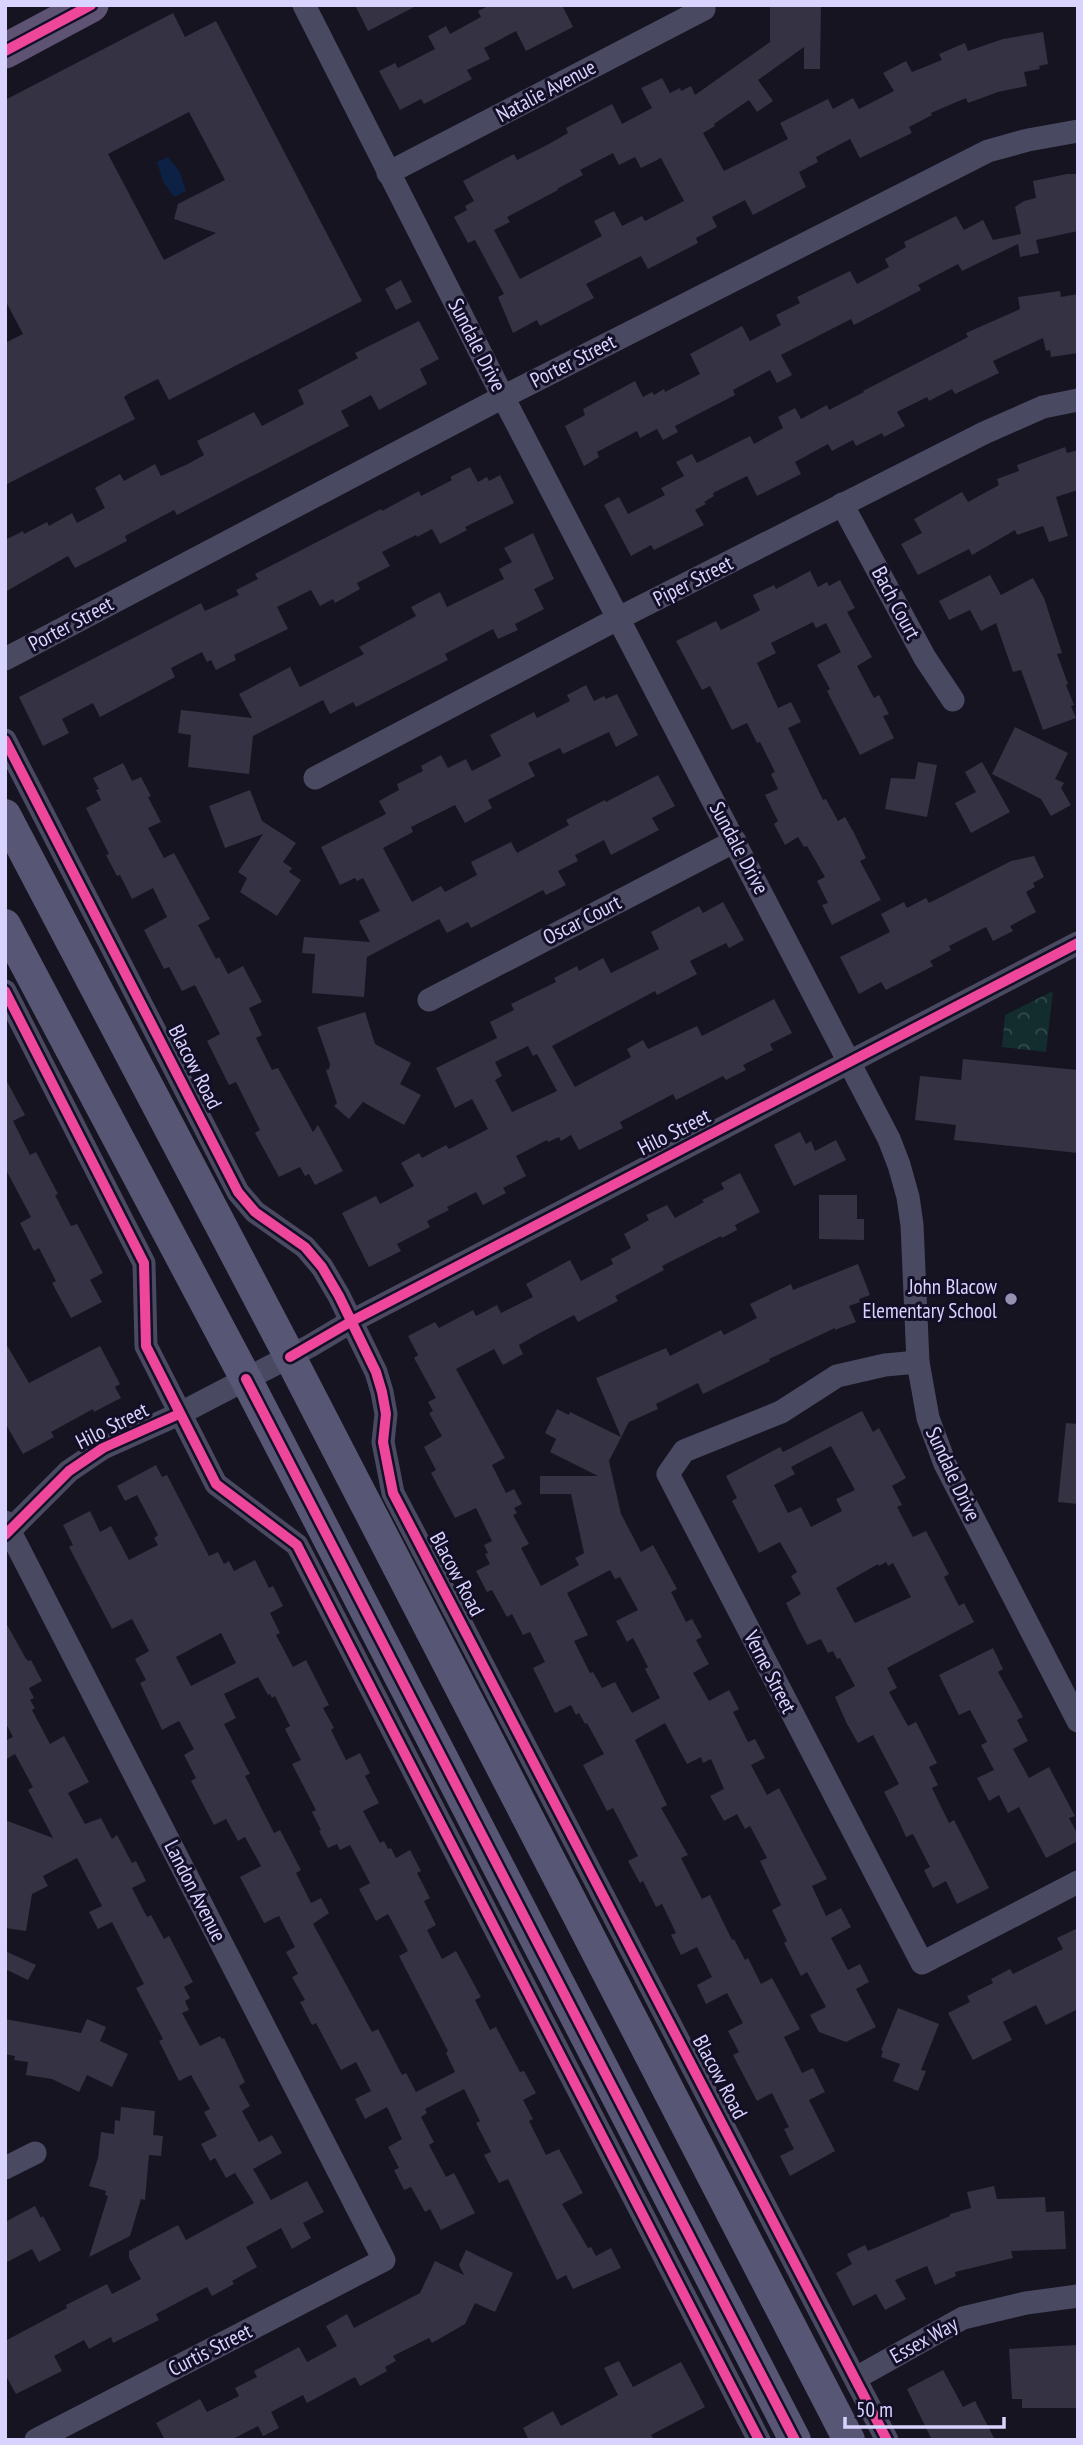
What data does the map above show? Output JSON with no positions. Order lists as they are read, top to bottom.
{
  "streets": {
    "street": [
      "Natalie Avenue",
      "Sundale Drive",
      "Porter Street",
      "Piper Street",
      "Bach Court",
      "Oscar Court",
      "Blacow Road",
      "Hilo Street",
      "Verne Street",
      "Landon Avenue",
      "Essex Way",
      "Curtis Street"
    ]
  },
  "crossings": [
    ["Natalie Avenue", "Sundale Drive"],
    ["Sundale Drive", "Porter Street"],
    ["Sundale Drive", "Piper Street"],
    ["Sundale Drive", "Oscar Court"],
    ["Sundale Drive", "Hilo Street"],
    ["Sundale Drive", "Verne Street"],
    ["Piper Street", "Bach Court"],
    ["Blacow Road", "Hilo Street"],
    ["Blacow Road", "Essex Way"],
    ["Hilo Street", "Landon Avenue"],
    ["Landon Avenue", "Curtis Street"]
  ],
  "places": ["John Blacow Elementary School"],
  "scale_bar": "50 m"
}
